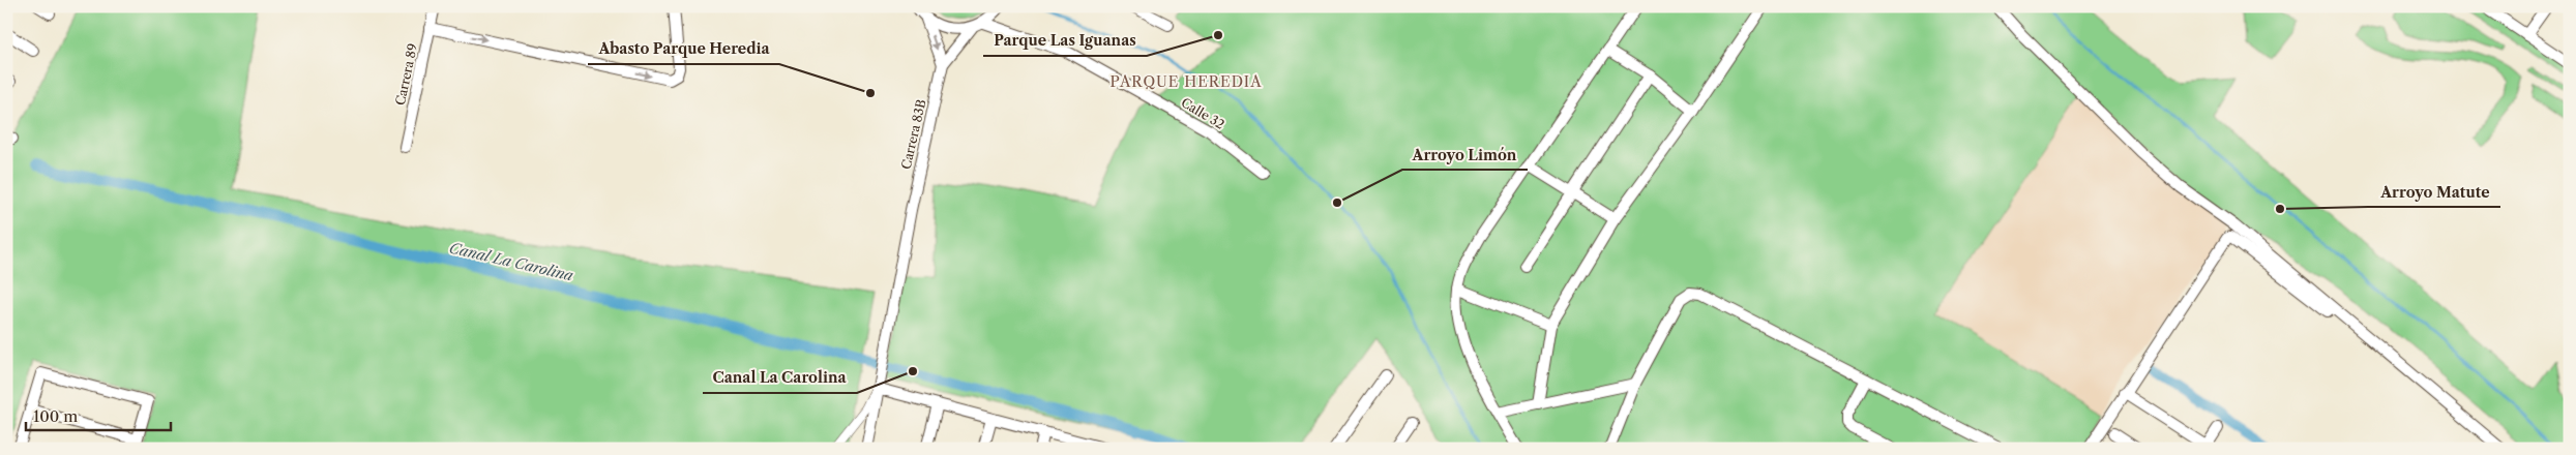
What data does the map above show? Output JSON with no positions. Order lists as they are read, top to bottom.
{
  "streets": {
    "street": ["Carrera 89", "Calle 32", "Carrera 83B"]
  },
  "districts": ["PARQUE HEREDIA"],
  "water": ["Canal La Carolina"],
  "places": [
    "Parque Las Iguanas",
    "Abasto Parque Heredia",
    "Arroyo Limón",
    "Arroyo Matute",
    "Canal La Carolina"
  ],
  "scale_bar": "100 m"
}
